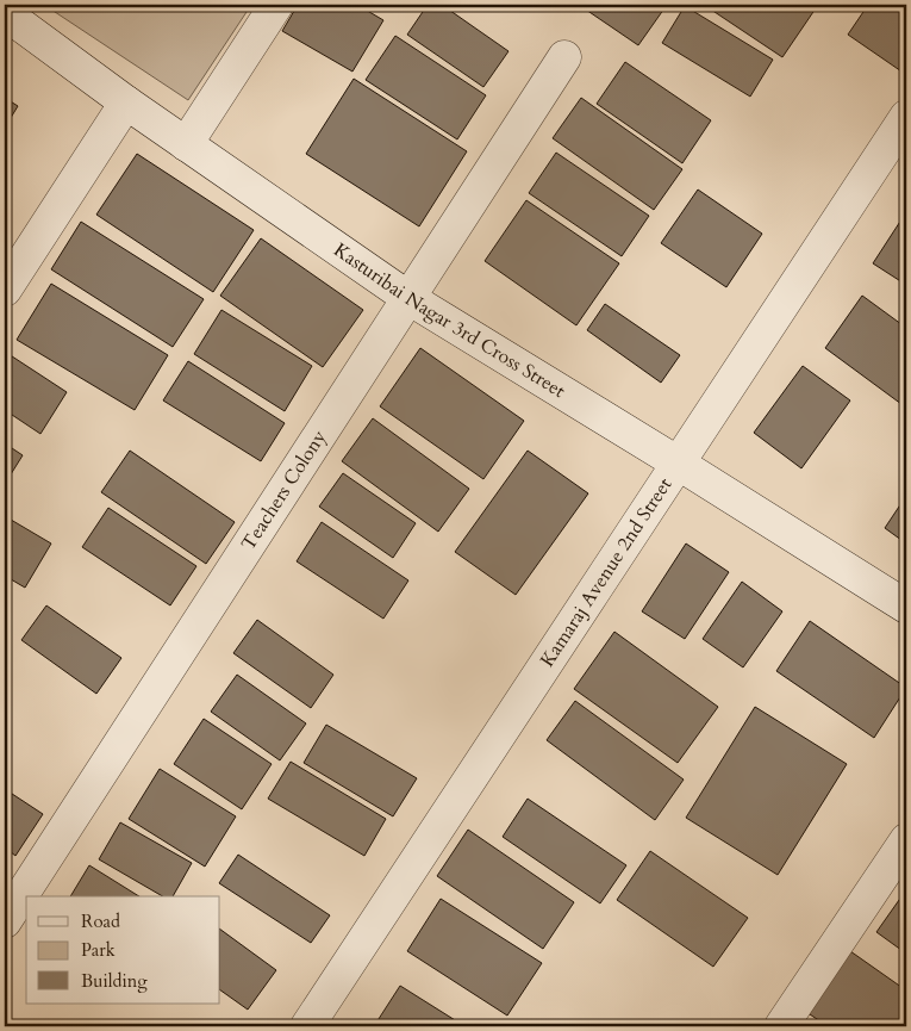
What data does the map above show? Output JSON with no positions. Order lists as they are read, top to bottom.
{
  "streets": {
    "street": ["Kasturibai Nagar 3rd Cross Street", "Teachers Colony", "Kamaraj Avenue 2nd Street"]
  },
  "crossings": [
    ["Kasturibai Nagar 3rd Cross Street", "Teachers Colony"],
    ["Kasturibai Nagar 3rd Cross Street", "Kamaraj Avenue 2nd Street"]
  ],
  "legend": ["Road", "Park", "Building"]
}
